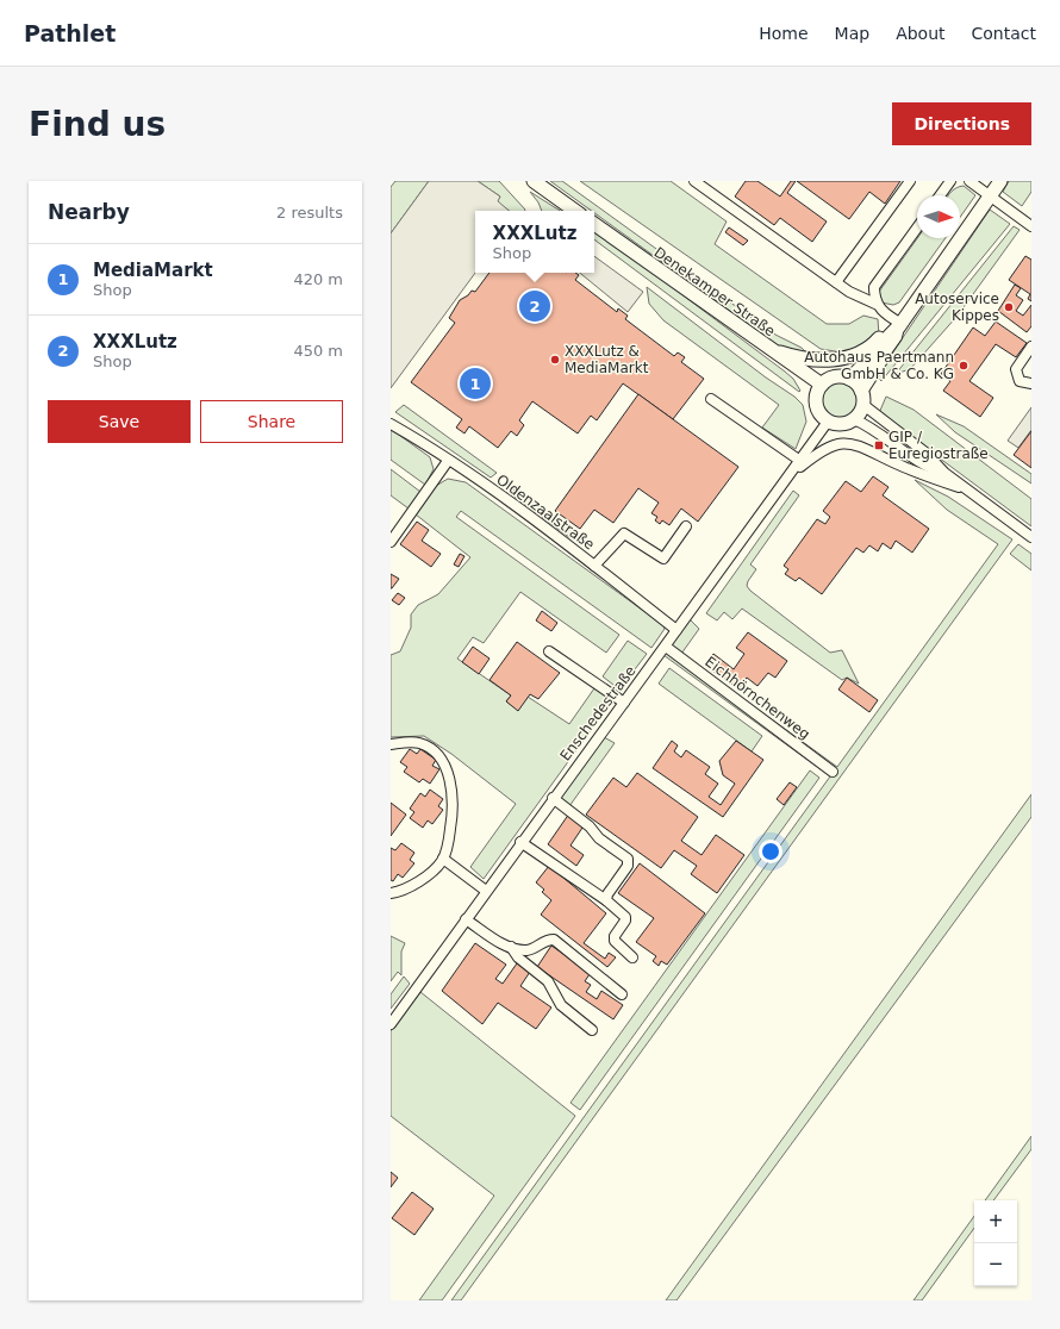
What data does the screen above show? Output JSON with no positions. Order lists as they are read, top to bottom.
{
  "streets": {
    "main road": ["Denekamper Straße"],
    "street": ["Oldenzaalstraße", "Eichhörnchenweg", "Enschedestraße"]
  },
  "crossings": [
    ["Denekamper Straße", "Enschedestraße"],
    ["Oldenzaalstraße", "Enschedestraße"],
    ["Eichhörnchenweg", "Enschedestraße"]
  ],
  "places": {
    "other": ["Autoservice Kippes", "XXXLutz & MediaMarkt", "Autohaus Paertmann GmbH & Co. KG"],
    "transit": ["GIP / Euregiostraße"]
  },
  "north": "right",
  "page": {
    "header": "Pathlet",
    "nav": [
      "Home",
      "Map",
      "About",
      "Contact"
    ],
    "buttons": [
      "Directions",
      ["Save", "Share"]
    ],
    "title": "Find us",
    "heading": ["Nearby", "2 results"],
    "popup": ["XXXLutz", "Shop"],
    "list": [
      {
        "mark": "1",
        "name": "MediaMarkt",
        "note": "Shop",
        "value": "420 m"
      },
      {
        "mark": "2",
        "name": "XXXLutz",
        "note": "Shop",
        "value": "450 m"
      }
    ],
    "pins": ["2", "1"],
    "map_buttons": ["+", "−"]
  }
}
